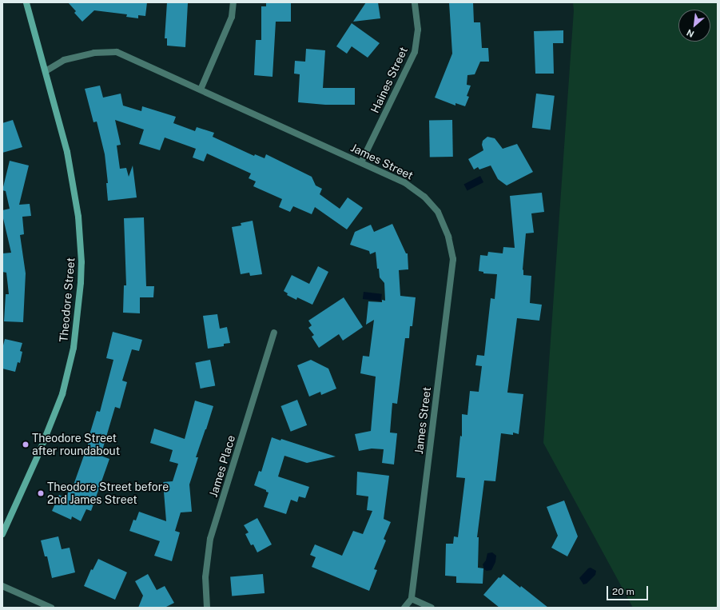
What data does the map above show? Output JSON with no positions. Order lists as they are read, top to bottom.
{
  "streets": {
    "main road": ["Theodore Street"],
    "street": ["Haines Street", "James Street", "James Place"]
  },
  "crossings": [
    ["Haines Street", "James Street"],
    ["James Street", "Theodore Street"]
  ],
  "places": ["Theodore Street after roundabout", "Theodore Street before 2nd James Street"],
  "scale_bar": "20 m",
  "north": "bottom left"
}
